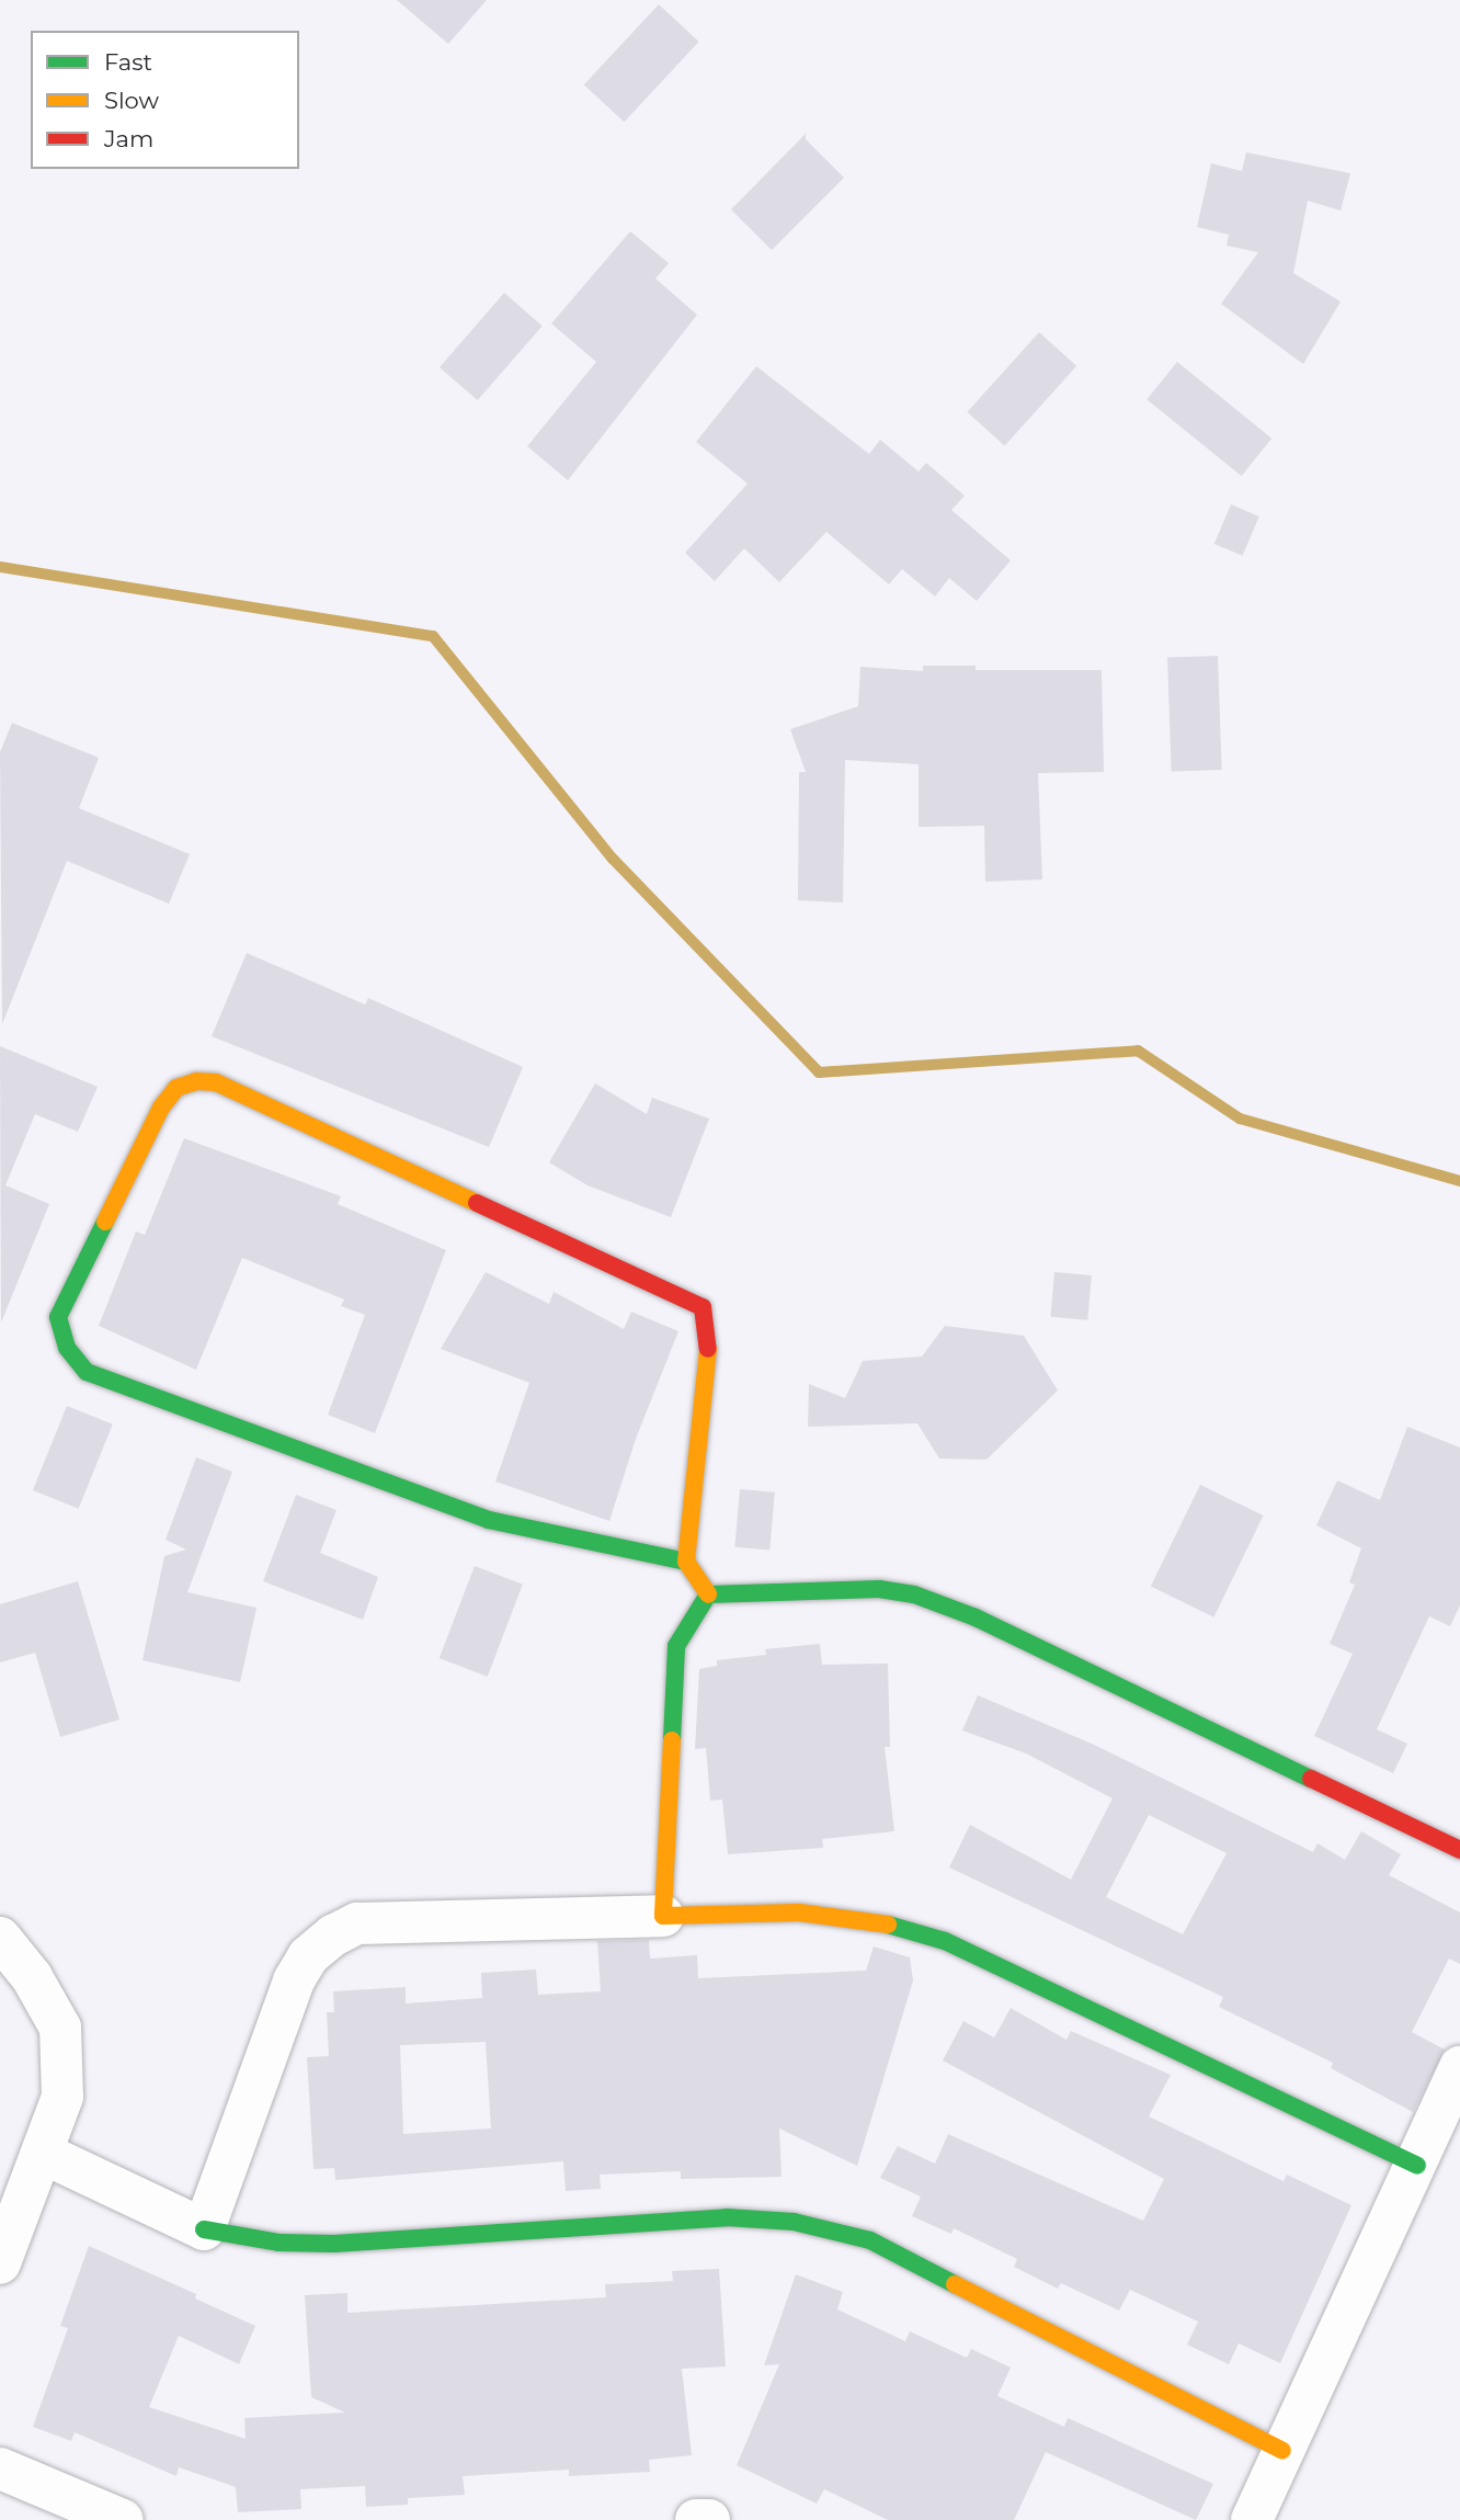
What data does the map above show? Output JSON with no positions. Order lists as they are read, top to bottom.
{
  "legend": ["Fast", "Slow", "Jam"]
}
